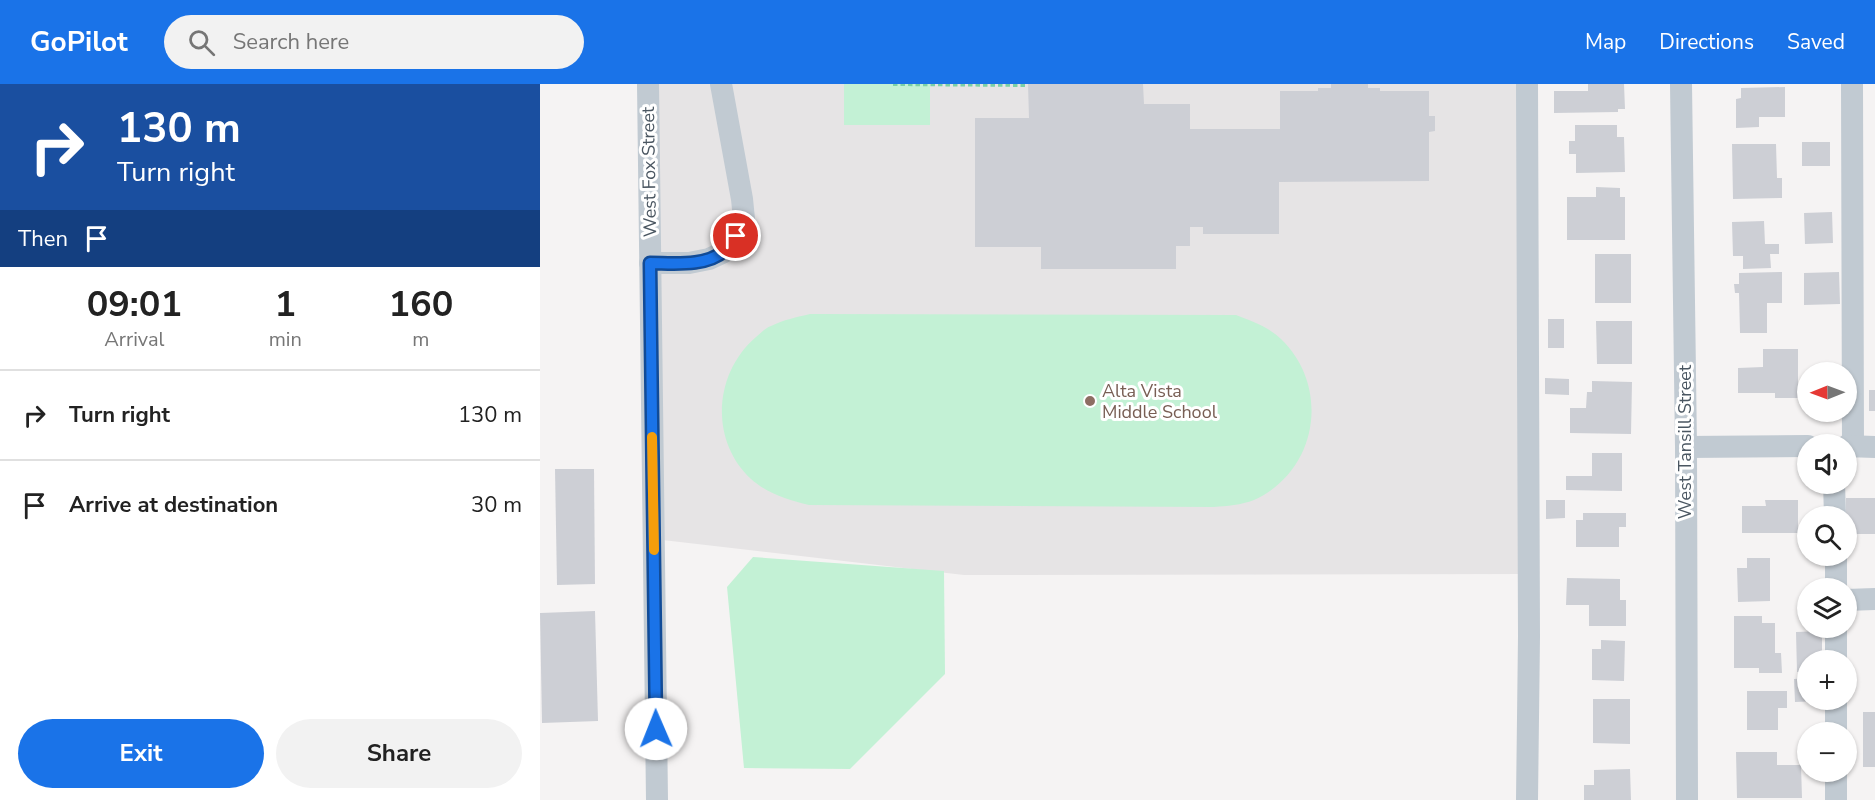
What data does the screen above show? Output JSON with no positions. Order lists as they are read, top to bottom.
{
  "streets": {
    "street": ["West Fox Street", "West Tansill Street"]
  },
  "places": ["Alta Vista Middle School"],
  "north": "left",
  "page": {
    "header": "GoPilot",
    "search": "Search here",
    "nav": ["Map", "Directions", "Saved"],
    "turn": ["130 m", "Turn right"],
    "then": "Then",
    "eta": [
      "09:01",
      "Arrival",
      "1",
      "min",
      "160",
      "m"
    ],
    "map_buttons": ["+", "−"],
    "list": [
      {
        "name": "Turn right",
        "value": "130 m"
      },
      {
        "name": "Arrive at destination",
        "value": "30 m"
      }
    ],
    "buttons": ["Exit", "Share"]
  }
}
